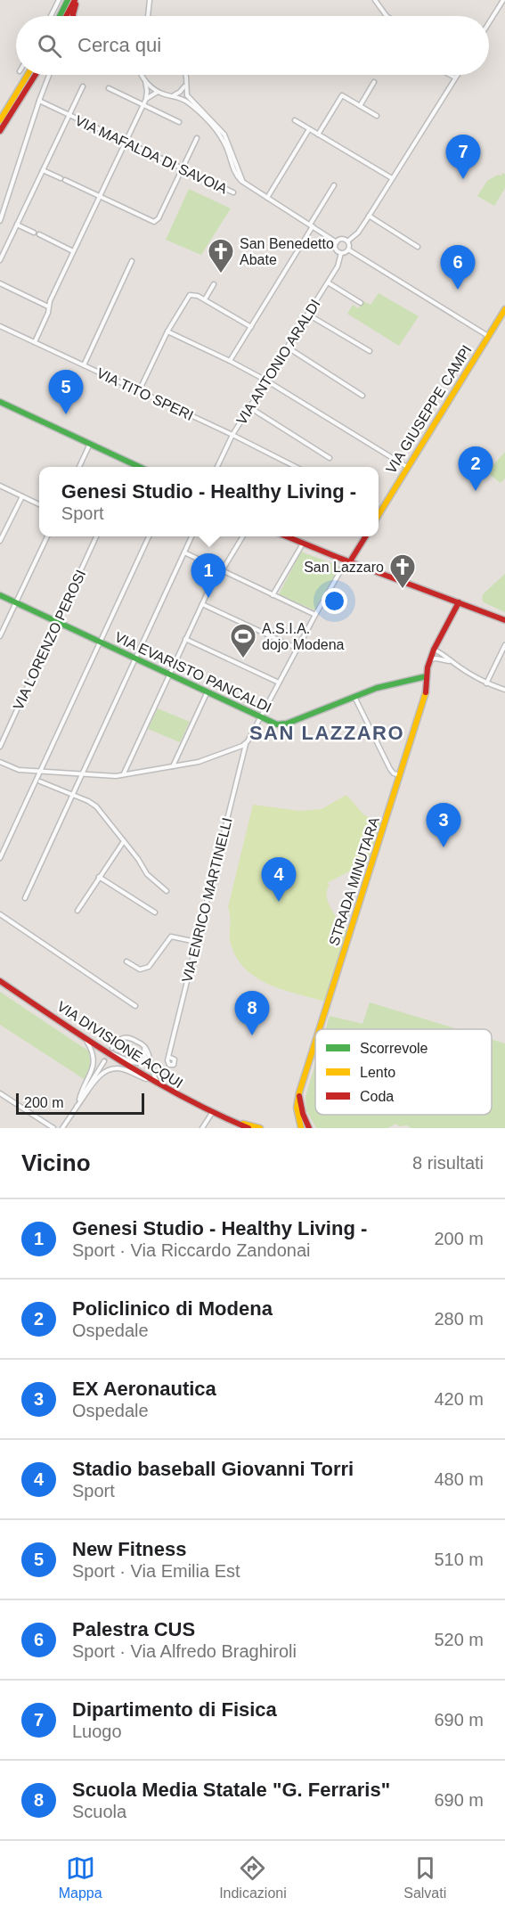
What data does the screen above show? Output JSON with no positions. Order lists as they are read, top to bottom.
{
  "streets": {
    "main road": [
      "VIA GIUSEPPE CAMPI",
      "VIA EVARISTO PANCALDI",
      "STRADA MINUTARA",
      "VIA DIVISIONE ACQUI"
    ],
    "street": [
      "VIA MAFALDA DI SAVOIA",
      "VIA ANTONIO ARALDI",
      "VIA TITO SPERI",
      "VIA LORENZO PEROSI",
      "VIA ENRICO MARTINELLI"
    ]
  },
  "crossings": [
    ["VIA ANTONIO ARALDI", "VIA TITO SPERI"],
    ["VIA LORENZO PEROSI", "VIA EVARISTO PANCALDI"],
    ["VIA EVARISTO PANCALDI", "VIA ENRICO MARTINELLI"]
  ],
  "districts": ["SAN LAZZARO"],
  "places": {
    "church": ["San Benedetto Abate", "San Lazzaro"],
    "sports": ["A.S.I.A. dojo Modena"]
  },
  "legend": ["Scorrevole", "Lento", "Coda"],
  "scale_bar": "200 m",
  "page": {
    "search": "Cerca qui",
    "pins": [
      "7",
      "6",
      "5",
      "2",
      "1",
      "3",
      "4",
      "8"
    ],
    "popup": ["Genesi Studio - Healthy Living -", "Sport"],
    "scale": "200 m",
    "heading": ["Vicino", "8 risultati"],
    "list": [
      {
        "mark": "1",
        "name": "Genesi Studio - Healthy Living -",
        "note": "Sport · Via Riccardo Zandonai",
        "value": "200 m"
      },
      {
        "mark": "2",
        "name": "Policlinico di Modena",
        "note": "Ospedale",
        "value": "280 m"
      },
      {
        "mark": "3",
        "name": "EX Aeronautica",
        "note": "Ospedale",
        "value": "420 m"
      },
      {
        "mark": "4",
        "name": "Stadio baseball Giovanni Torri",
        "note": "Sport",
        "value": "480 m"
      },
      {
        "mark": "5",
        "name": "New Fitness",
        "note": "Sport · Via Emilia Est",
        "value": "510 m"
      },
      {
        "mark": "6",
        "name": "Palestra CUS",
        "note": "Sport · Via Alfredo Braghiroli",
        "value": "520 m"
      },
      {
        "mark": "7",
        "name": "Dipartimento di Fisica",
        "note": "Luogo",
        "value": "690 m"
      },
      {
        "mark": "8",
        "name": "Scuola Media Statale \"G. Ferraris\"",
        "note": "Scuola",
        "value": "690 m"
      }
    ],
    "nav": ["Mappa", "Indicazioni", "Salvati"]
  }
}
